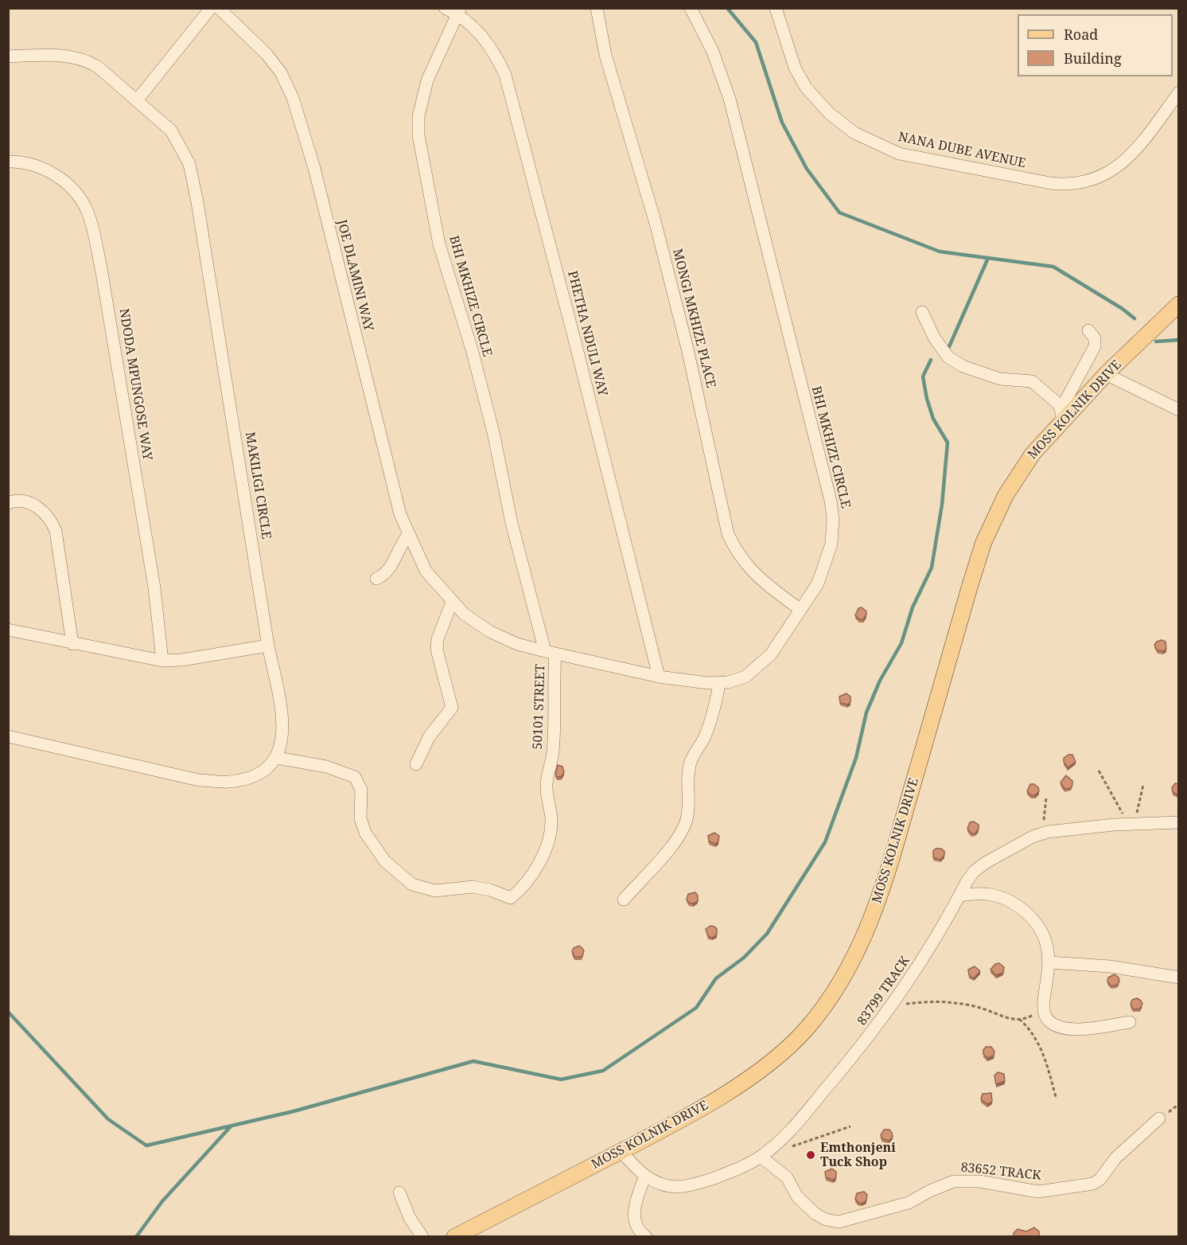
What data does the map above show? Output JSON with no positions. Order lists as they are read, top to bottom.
{
  "streets": {
    "main road": ["MOSS KOLNIK DRIVE"],
    "street": [
      "NANA DUBE AVENUE",
      "JOE DLAMINI WAY",
      "BHI MKHIZE CIRCLE",
      "MONGI MKHIZE PLACE",
      "PHETHA NDULI WAY",
      "NDODA MPUNGOSE WAY",
      "MAKILIGI CIRCLE",
      "50101 STREET",
      "83799 TRACK",
      "83652 TRACK"
    ]
  },
  "crossings": [
    ["JOE DLAMINI WAY", "BHI MKHIZE CIRCLE"],
    ["BHI MKHIZE CIRCLE", "MONGI MKHIZE PLACE"],
    ["BHI MKHIZE CIRCLE", "PHETHA NDULI WAY"],
    ["BHI MKHIZE CIRCLE", "50101 STREET"],
    ["MOSS KOLNIK DRIVE", "83799 TRACK"],
    ["MAKILIGI CIRCLE", "50101 STREET"],
    ["83799 TRACK", "83652 TRACK"]
  ],
  "places": ["Emthonjeni Tuck Shop"],
  "legend": ["Road", "Building"]
}
